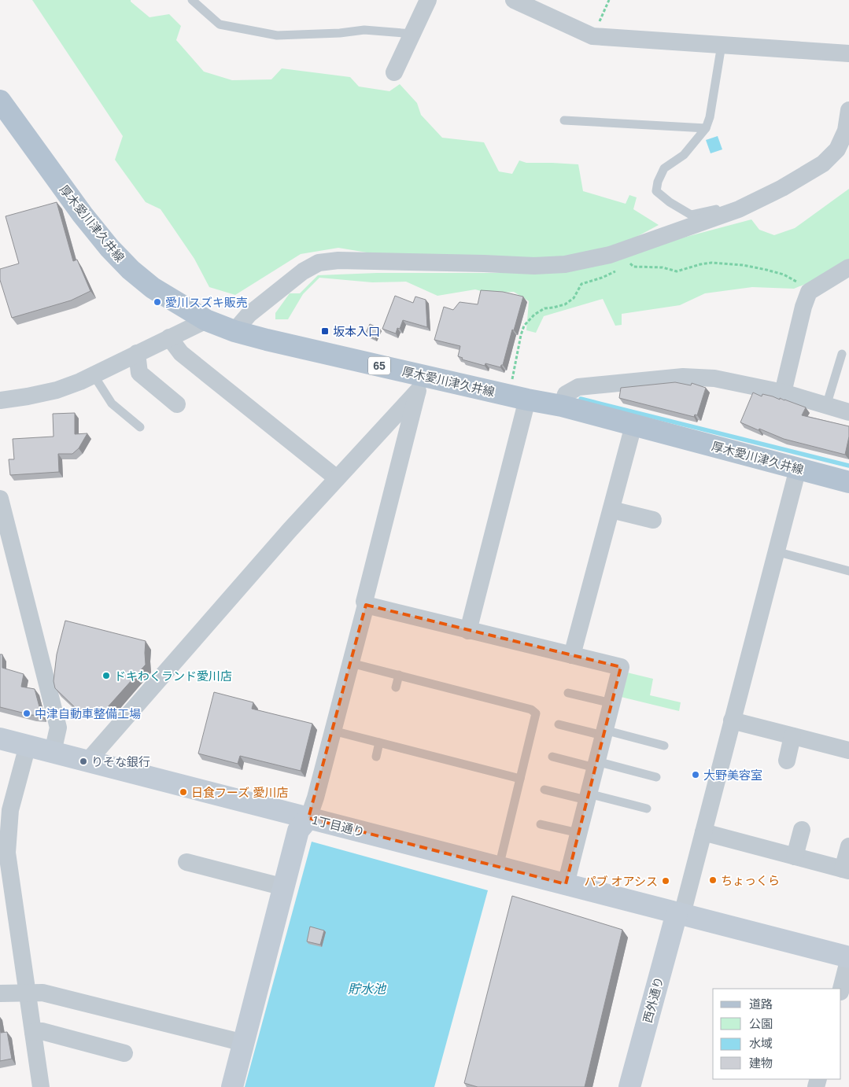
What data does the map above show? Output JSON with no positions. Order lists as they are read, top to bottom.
{
  "streets": {
    "main road": ["厚木愛川津久井線", "65"],
    "street": ["1丁目通り", "西外通り"]
  },
  "crossings": [
    ["1丁目通り", "西外通り"]
  ],
  "water": ["貯水池"],
  "places": {
    "other": [
      "愛川スズキ販売",
      "ドキわくランド愛川店",
      "中津自動車整備工場",
      "りそな銀行",
      "大野美容室",
      "日食フーズ 愛川店",
      "ちょっくら",
      "パブ オアシス"
    ],
    "transit": ["坂本入口"]
  },
  "legend": [
    "道路",
    "公園",
    "水域",
    "建物"
  ]
}
